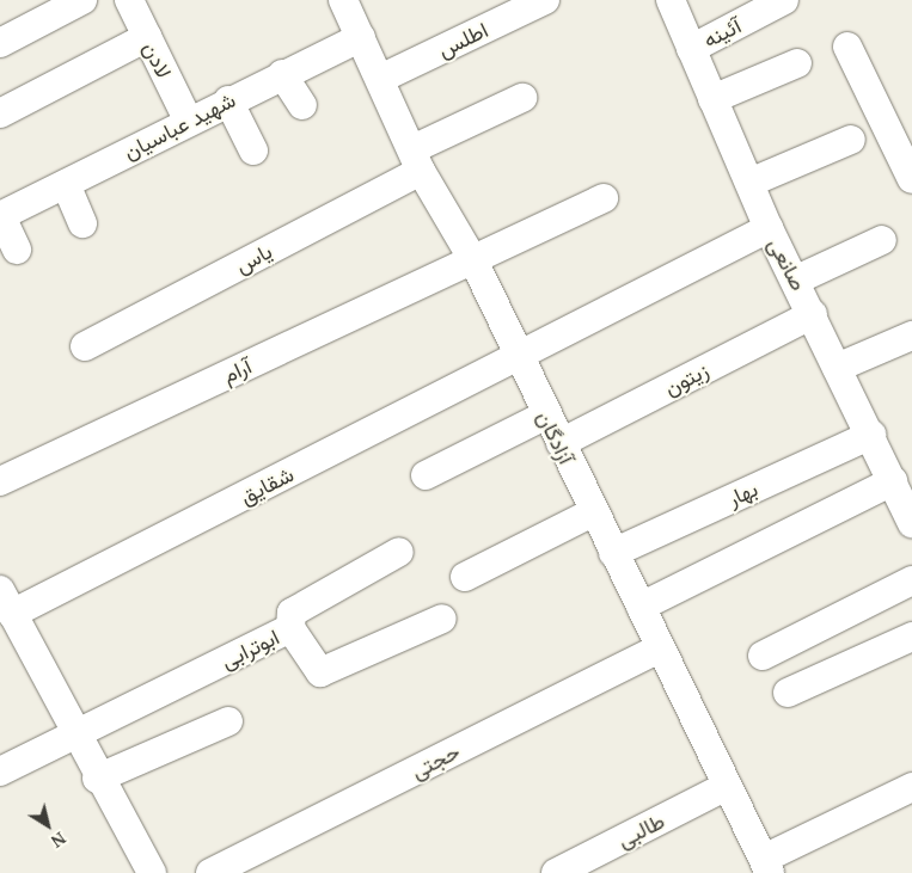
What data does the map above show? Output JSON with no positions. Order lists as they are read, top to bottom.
{
  "streets": {
    "street": [
      "آئینه",
      "اطلس",
      "لادن",
      "شهید عباسیان",
      "یاس",
      "صانعی",
      "آرام",
      "زیتون",
      "آزادگان",
      "شقایق",
      "بهار",
      "ابوترابی",
      "حجتی",
      "طالبی"
    ]
  },
  "crossings": [
    ["آئینه", "صانعی"],
    ["اطلس", "آزادگان"],
    ["لادن", "شهید عباسیان"],
    ["شهید عباسیان", "آزادگان"],
    ["یاس", "آزادگان"],
    ["صانعی", "زیتون"],
    ["صانعی", "شقایق"],
    ["صانعی", "بهار"],
    ["آرام", "آزادگان"],
    ["زیتون", "آزادگان"],
    ["آزادگان", "شقایق"],
    ["آزادگان", "بهار"],
    ["آزادگان", "حجتی"],
    ["آزادگان", "طالبی"]
  ],
  "north": "bottom right"
}
